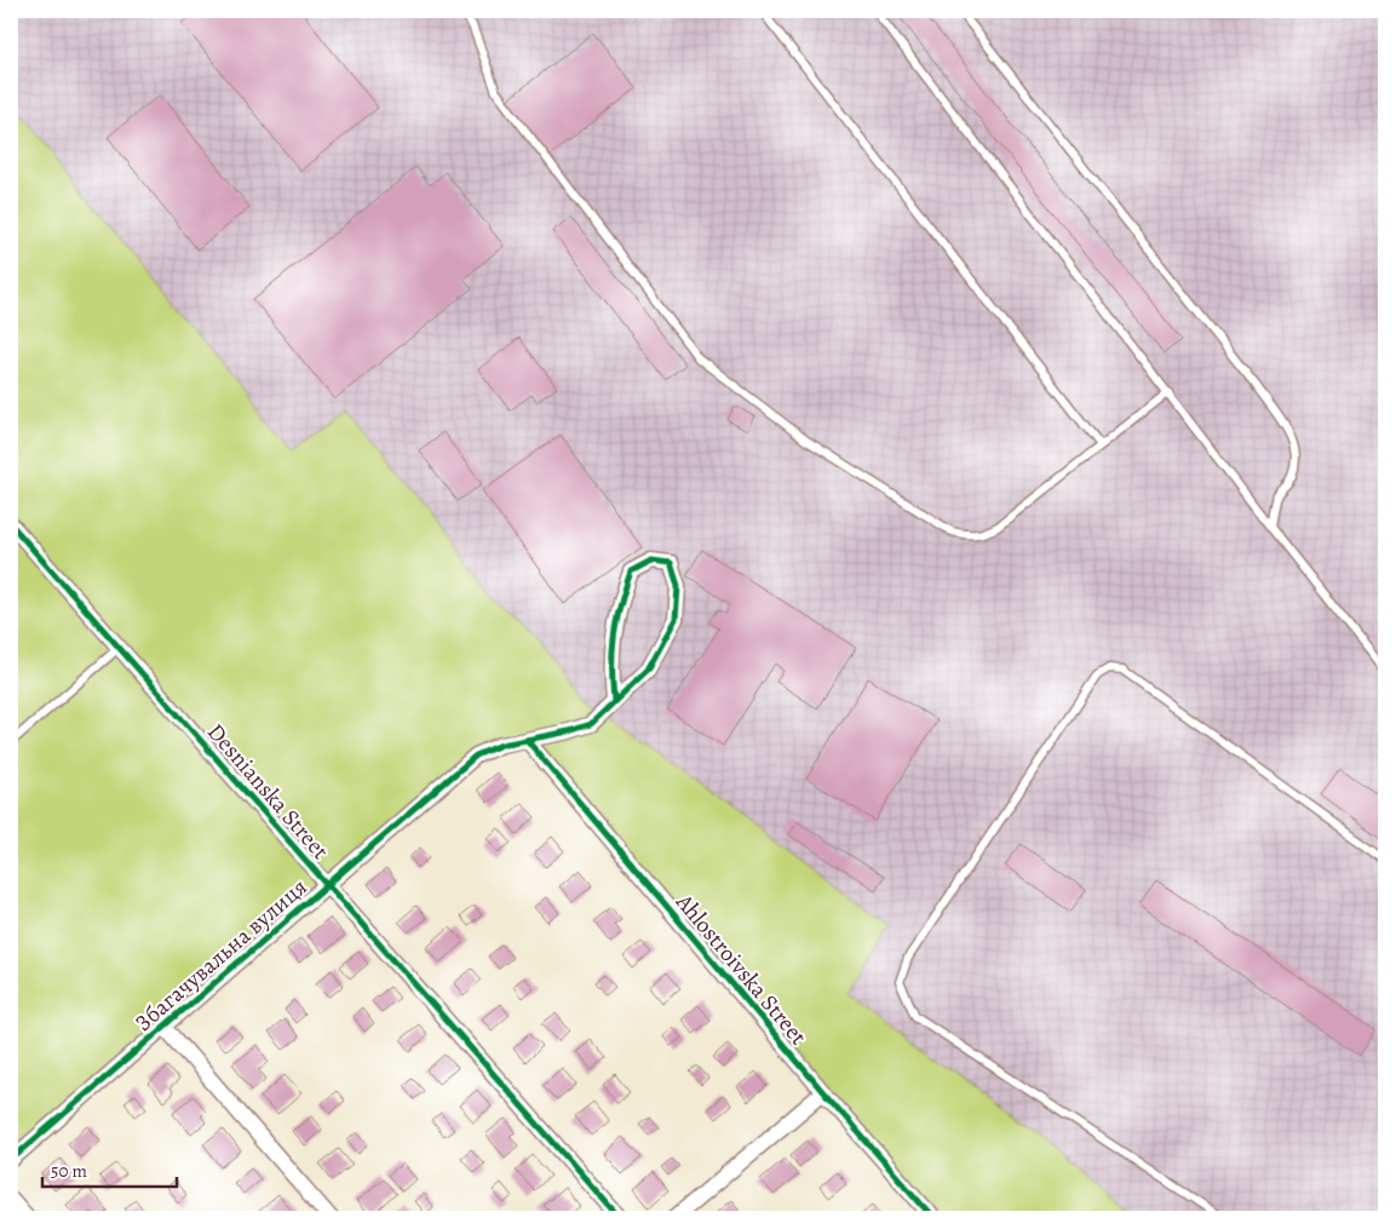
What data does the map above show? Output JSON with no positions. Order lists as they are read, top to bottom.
{
  "streets": {
    "street": ["Desnianska Street", "Збагачувальна вулиця", "Ahlostroivska Street"]
  },
  "crossings": [
    ["Desnianska Street", "Збагачувальна вулиця"],
    ["Збагачувальна вулиця", "Ahlostroivska Street"]
  ],
  "scale_bar": "50 m"
}
